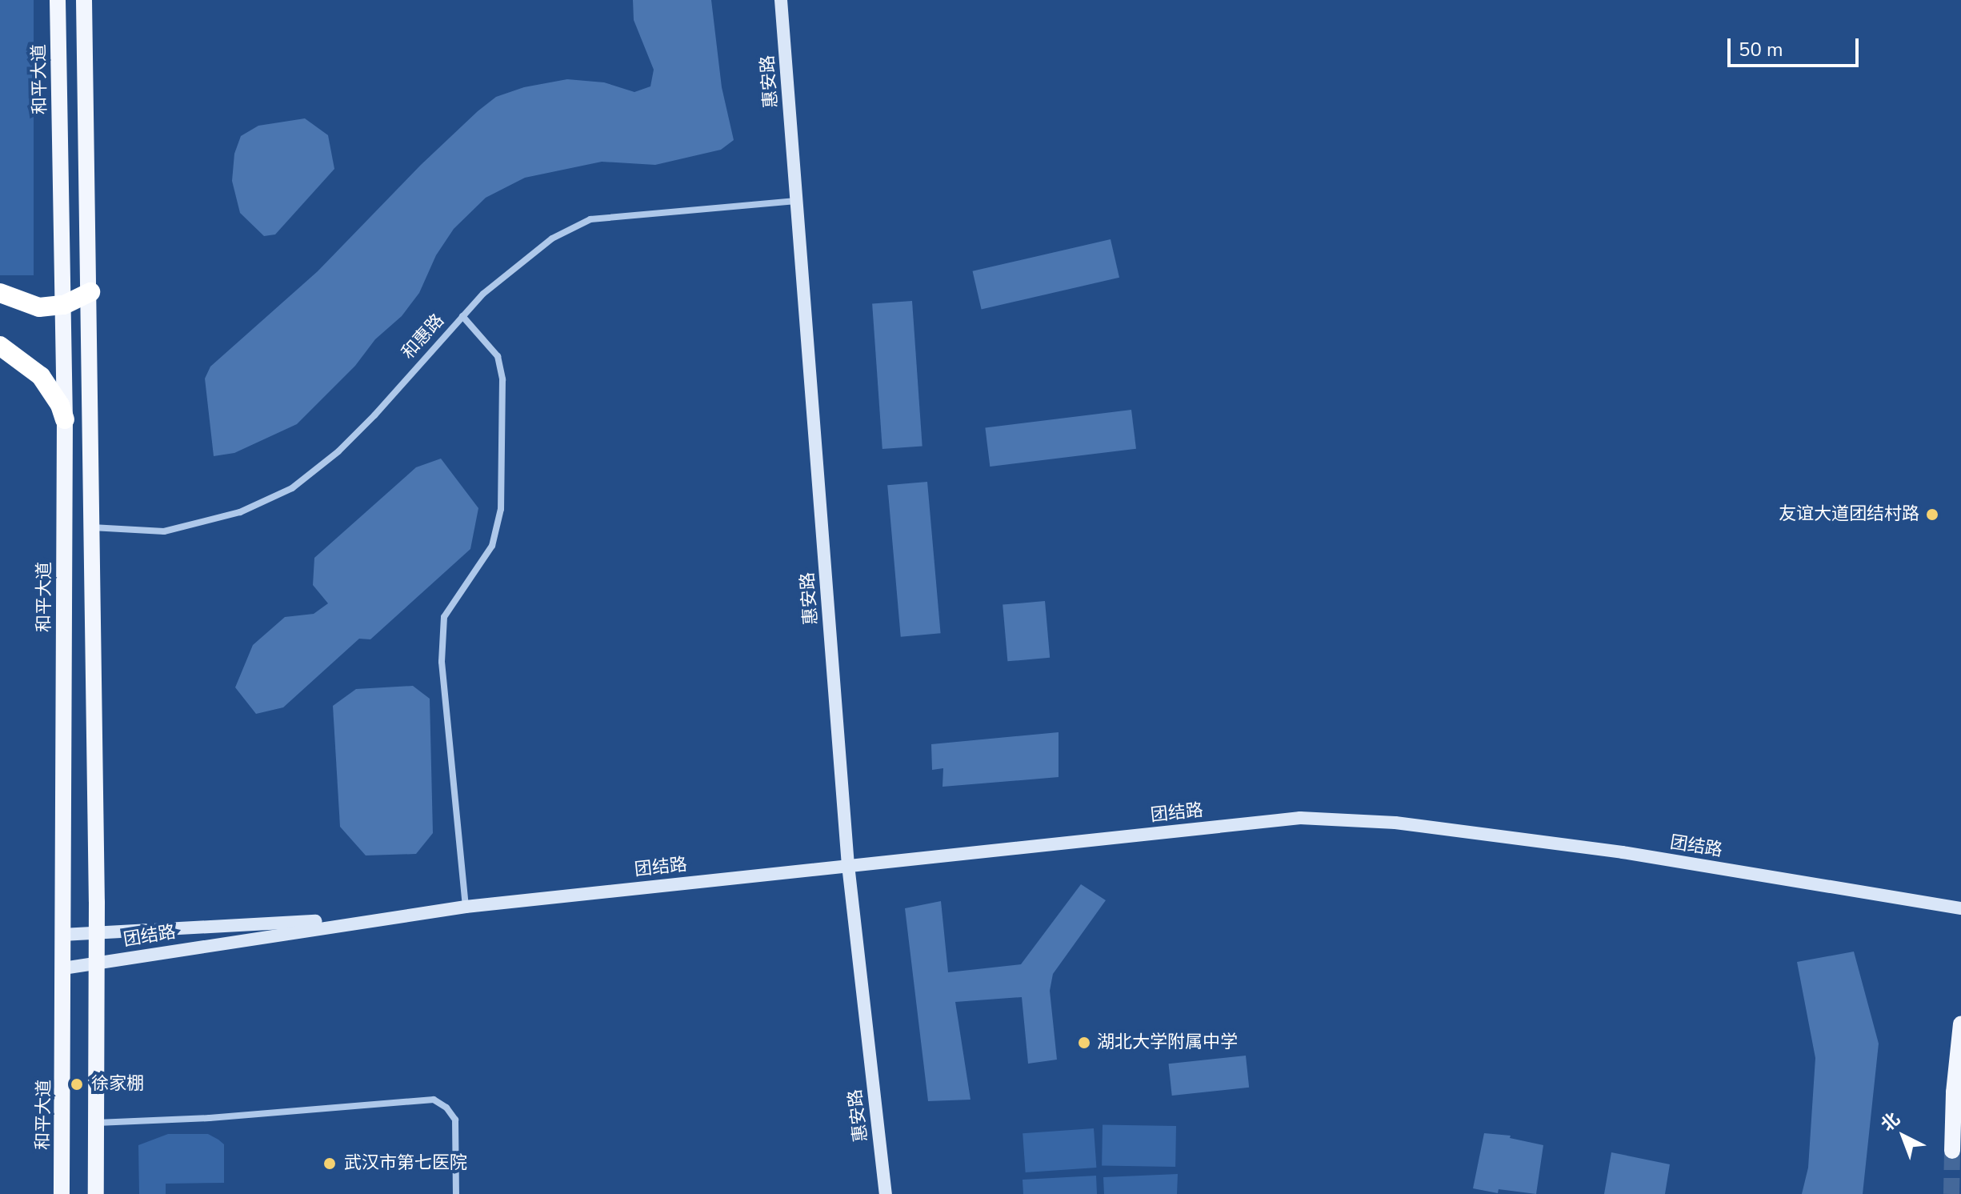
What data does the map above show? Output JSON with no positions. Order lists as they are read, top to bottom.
{
  "streets": {
    "main road": ["和平大道"],
    "street": ["惠安路", "和惠路", "团结路"]
  },
  "crossings": [
    ["和平大道", "团结路"],
    ["惠安路", "和惠路"],
    ["惠安路", "团结路"]
  ],
  "places": [
    "友谊大道团结村路",
    "湖北大学附属中学",
    "徐家棚",
    "武汉市第七医院"
  ],
  "scale_bar": "50 m",
  "north": "top left"
}
